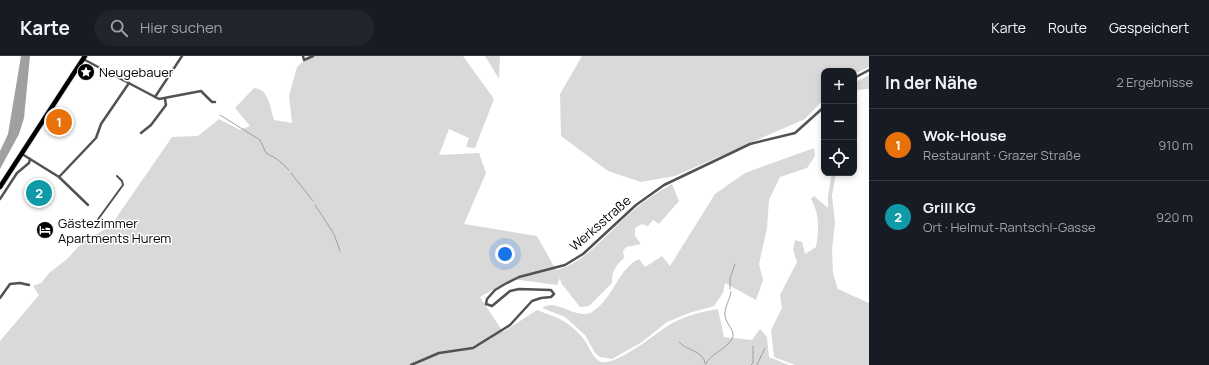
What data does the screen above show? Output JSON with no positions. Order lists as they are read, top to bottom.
{
  "streets": {
    "street": ["Werksstraße"]
  },
  "places": {
    "place": ["Neugebauer"],
    "hotel": ["Gästezimmer Apartments Hurem"]
  },
  "page": {
    "header": "Karte",
    "search": "Hier suchen",
    "nav": ["Karte", "Route", "Gespeichert"],
    "heading": ["In der Nähe", "2 Ergebnisse"],
    "map_buttons": ["+", "−"],
    "pins": ["1", "2"],
    "list": [
      {
        "mark": "1",
        "name": "Wok-House",
        "note": "Restaurant · Grazer Straße",
        "value": "910 m"
      },
      {
        "mark": "2",
        "name": "Grill KG",
        "note": "Ort · Helmut-Rantschl-Gasse",
        "value": "920 m"
      }
    ]
  }
}
